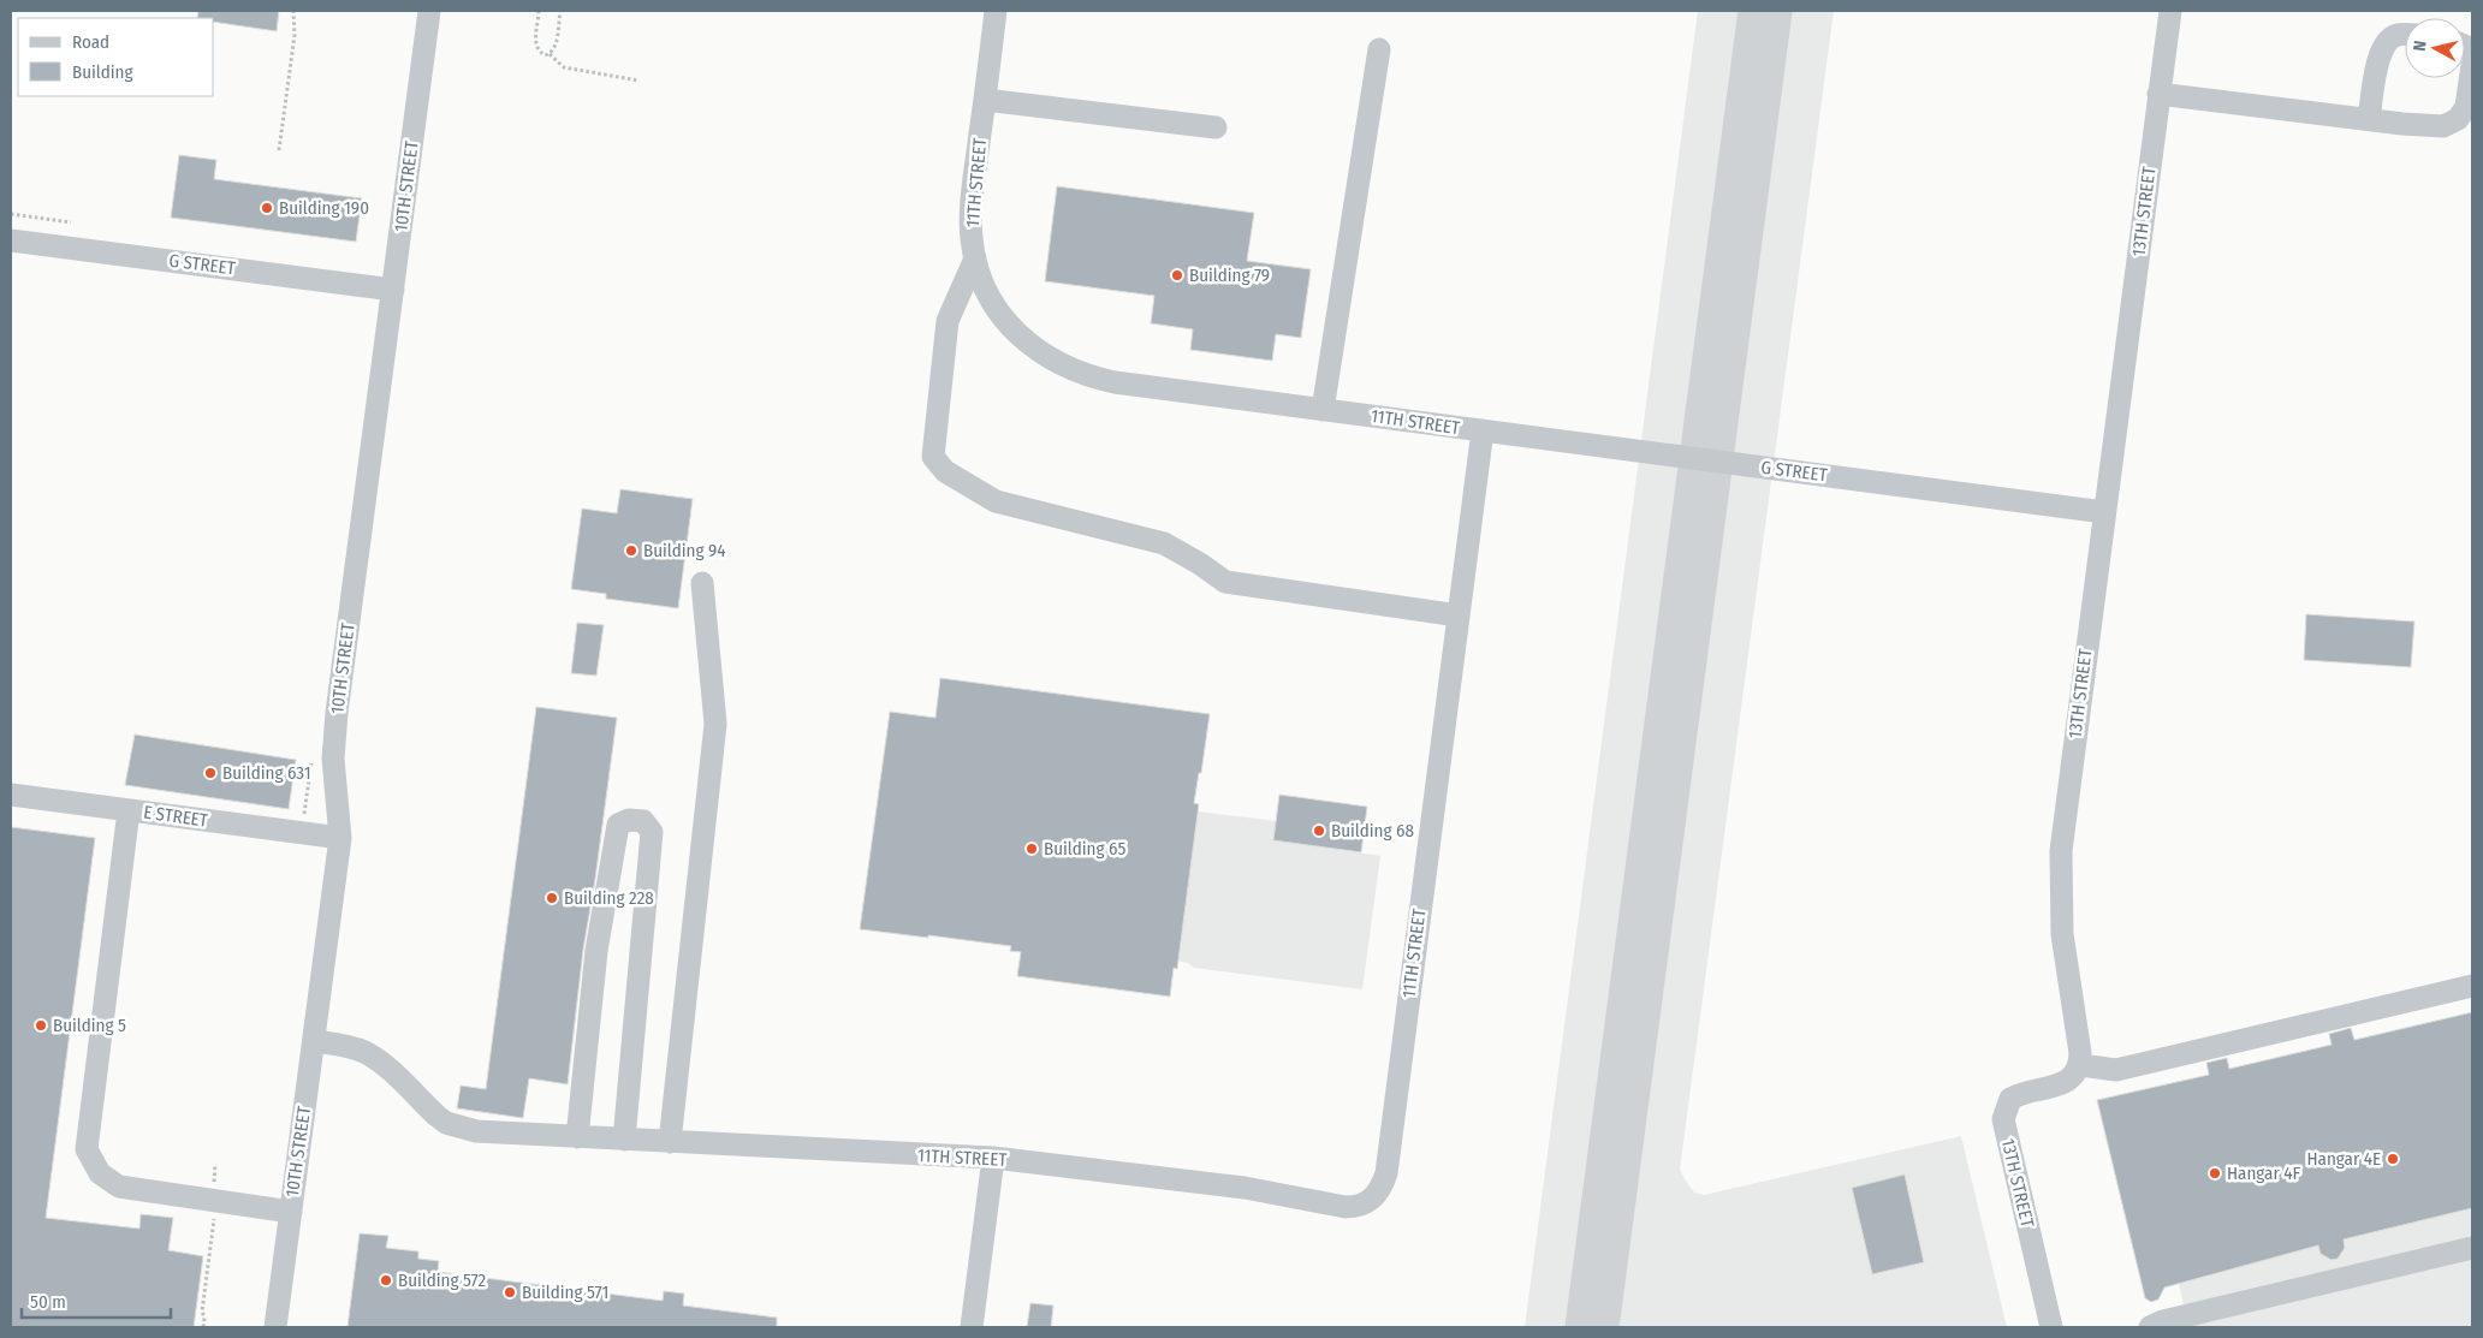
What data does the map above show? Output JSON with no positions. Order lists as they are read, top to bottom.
{
  "streets": {
    "street": [
      "11TH STREET",
      "10TH STREET",
      "13TH STREET",
      "G STREET",
      "E STREET"
    ]
  },
  "crossings": [
    ["11TH STREET", "10TH STREET"],
    ["11TH STREET", "G STREET"],
    ["10TH STREET", "G STREET"],
    ["10TH STREET", "E STREET"],
    ["13TH STREET", "G STREET"]
  ],
  "places": [
    "Building 190",
    "Building 79",
    "Building 94",
    "Building 631",
    "Building 68",
    "Building 65",
    "Building 228",
    "Building 5",
    "Hangar 4E",
    "Hangar 4F",
    "Building 572",
    "Building 571"
  ],
  "legend": ["Road", "Building"],
  "scale_bar": "50 m",
  "north": "left"
}
